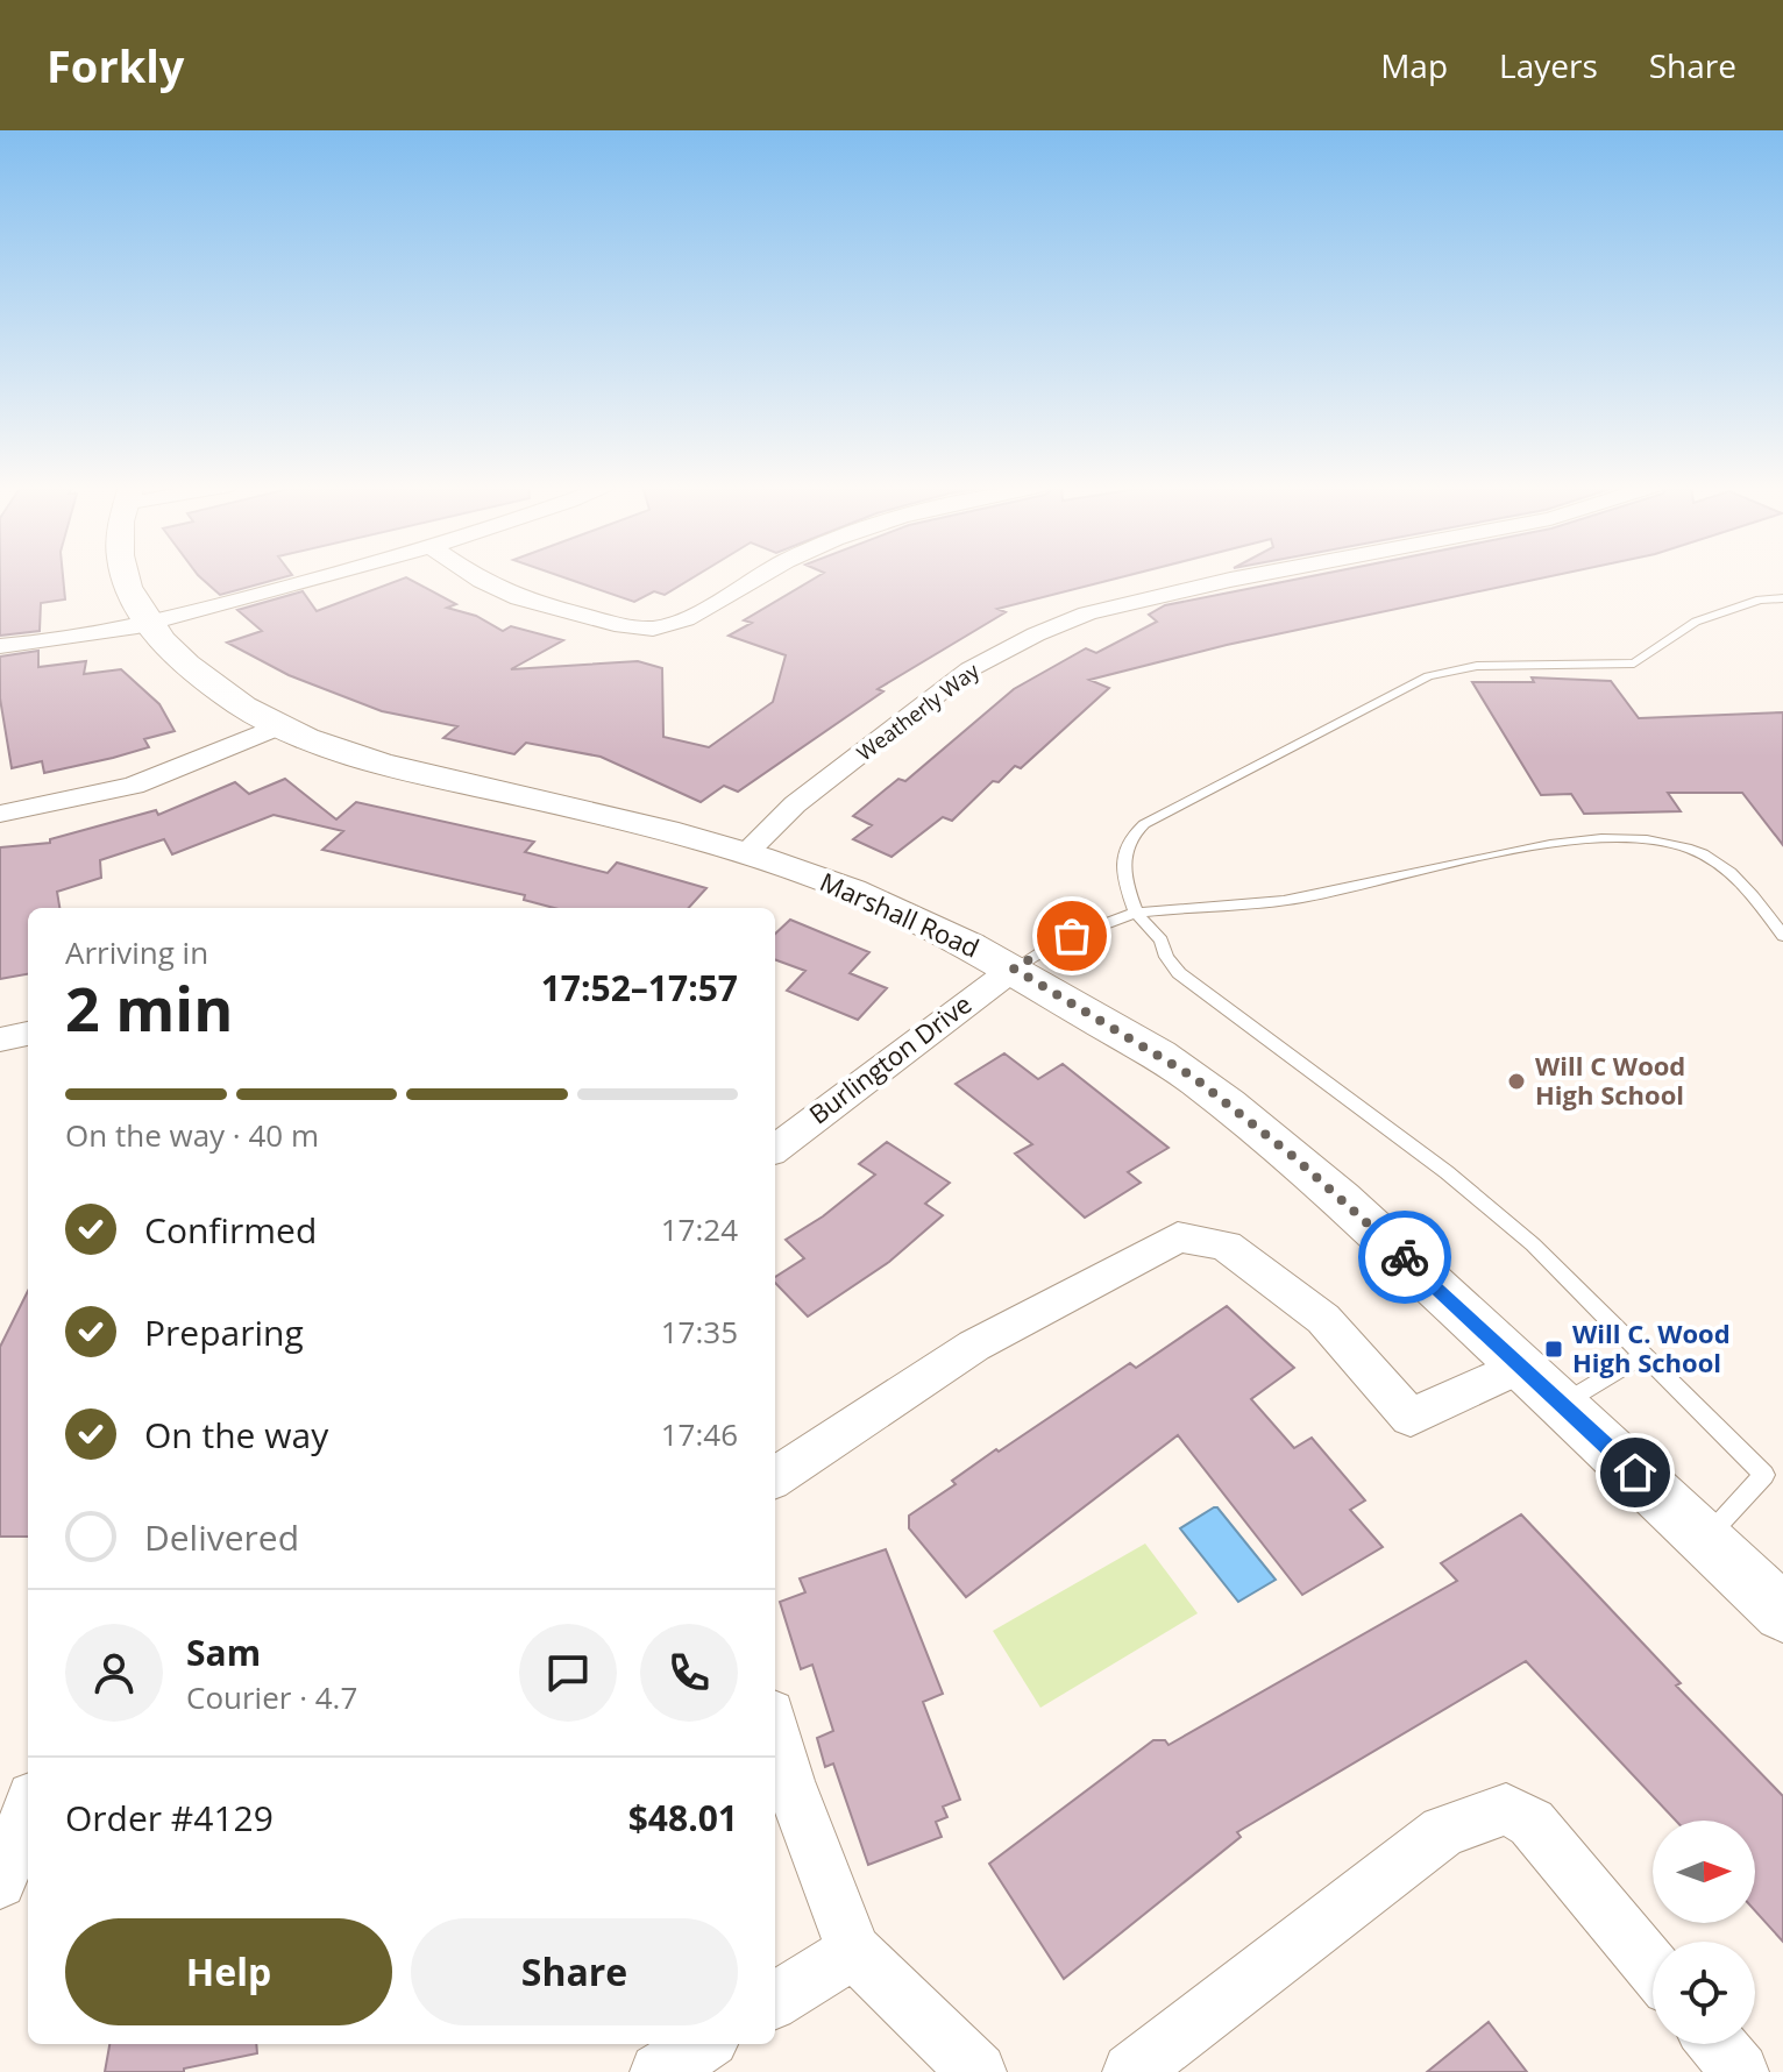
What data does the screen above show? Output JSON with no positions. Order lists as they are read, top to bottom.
{
  "streets": {
    "street": ["Weatherly Way", "Marshall Road", "Burlington Drive"]
  },
  "crossings": [
    ["Weatherly Way", "Marshall Road"],
    ["Marshall Road", "Burlington Drive"]
  ],
  "places": {
    "other": ["Will C Wood High School"],
    "transit": ["Will C. Wood High School"]
  },
  "north": "right",
  "page": {
    "header": "Forkly",
    "nav": ["Map", "Layers", "Share"],
    "heading": ["2 min", "Arriving in", "17:52–17:57"],
    "panel": [
      "Sam",
      "Courier · 4.7",
      "Order #4129",
      "$48.01"
    ],
    "bar": "On the way · 40 m",
    "list": [
      ["Confirmed", "17:24"],
      ["Preparing", "17:35"],
      ["On the way", "17:46"],
      "Delivered"
    ],
    "buttons": ["Help", "Share"]
  }
}
